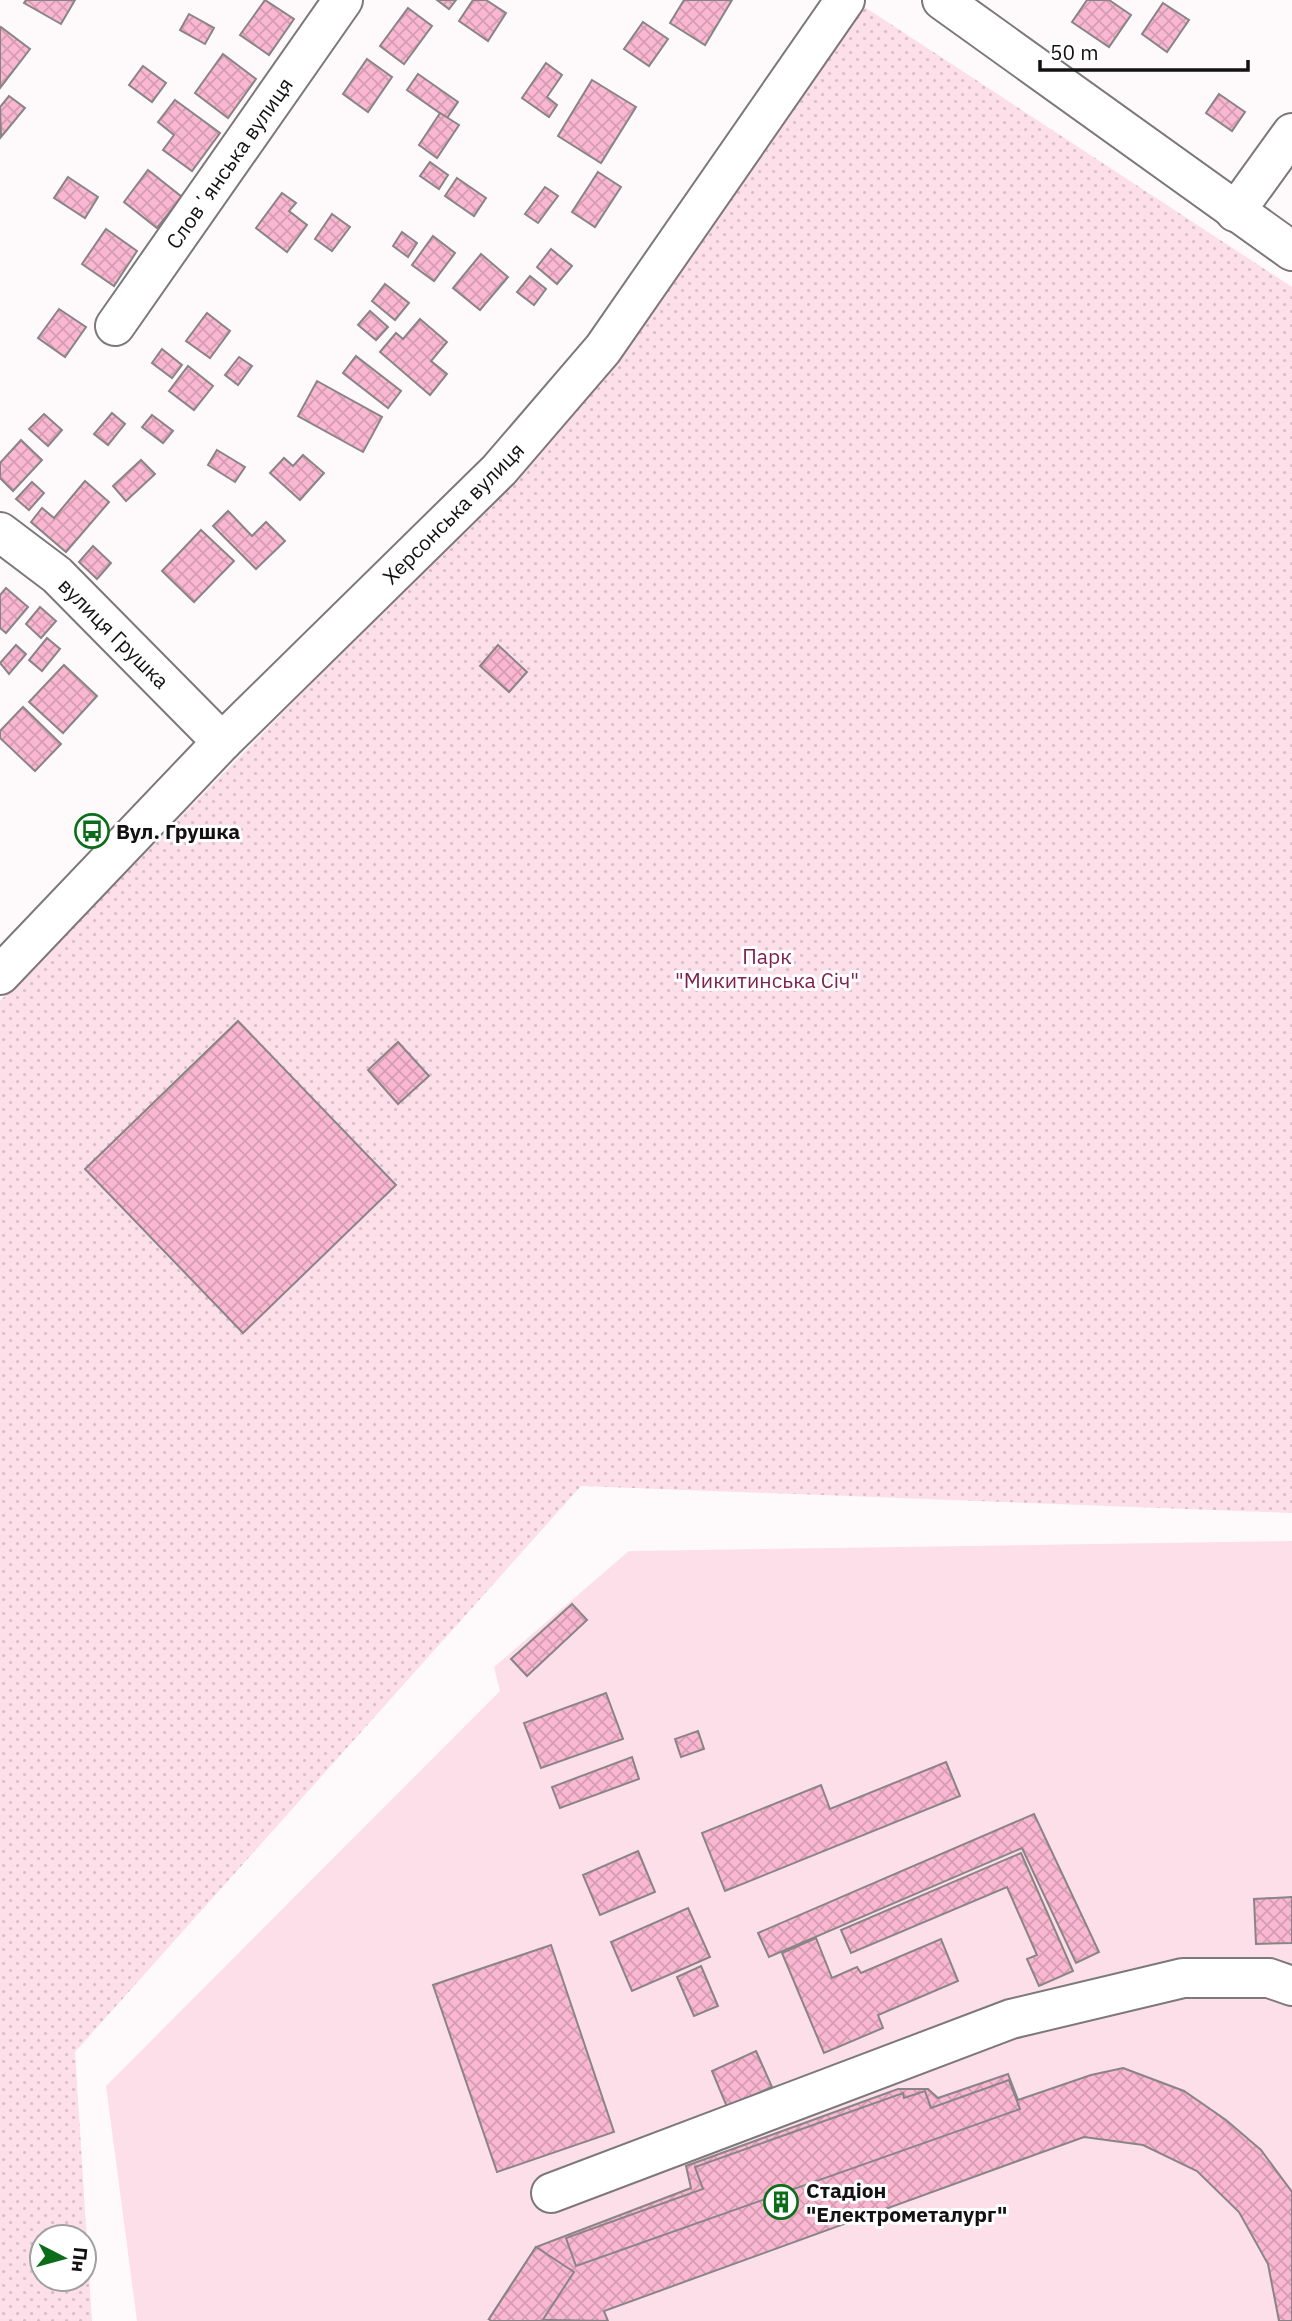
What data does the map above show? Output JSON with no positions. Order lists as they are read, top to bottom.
{
  "streets": {
    "main road": ["Словʼянська вулиця", "Херсонська вулиця", "вулиця Грушка"]
  },
  "crossings": [
    ["Херсонська вулиця", "вулиця Грушка"]
  ],
  "parks": ["Парк \"Микитинська Січ\""],
  "places": {
    "bus stop": ["Вул. Грушка"],
    "building": ["Стадіон \"Електрометалург\""]
  },
  "scale_bar": "50 m",
  "north": "right"
}
